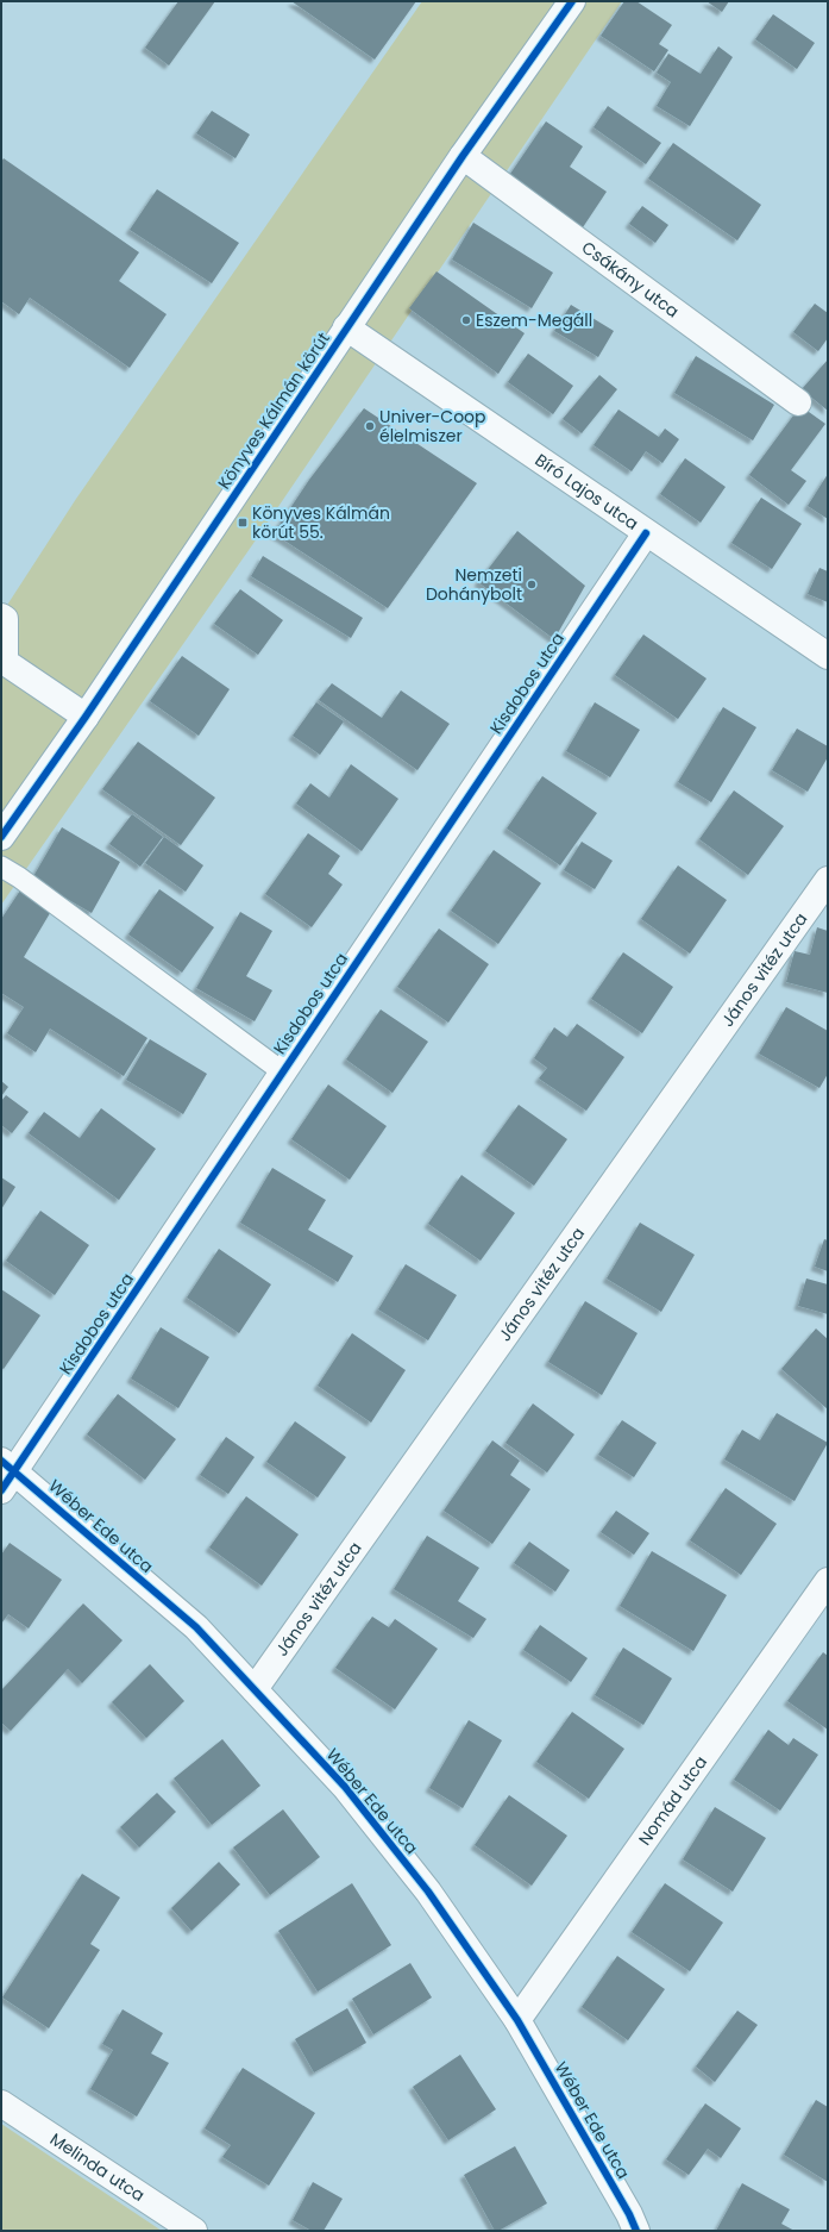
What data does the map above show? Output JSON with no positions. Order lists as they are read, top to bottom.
{
  "streets": {
    "street": [
      "Csákány utca",
      "Könyves Kálmán körút",
      "Bíró Lajos utca",
      "Kisdobos utca",
      "János vitéz utca",
      "Wéber Ede utca",
      "Nomád utca",
      "Melinda utca"
    ]
  },
  "crossings": [
    ["Csákány utca", "Könyves Kálmán körút"],
    ["Könyves Kálmán körút", "Bíró Lajos utca"],
    ["Bíró Lajos utca", "Kisdobos utca"],
    ["Kisdobos utca", "Wéber Ede utca"],
    ["János vitéz utca", "Wéber Ede utca"],
    ["Wéber Ede utca", "Nomád utca"]
  ],
  "places": {
    "other": ["Eszem-Megáll", "Univer-Coop élelmiszer", "Nemzeti Dohánybolt"],
    "transit": ["Könyves Kálmán körút 55."]
  }
}
